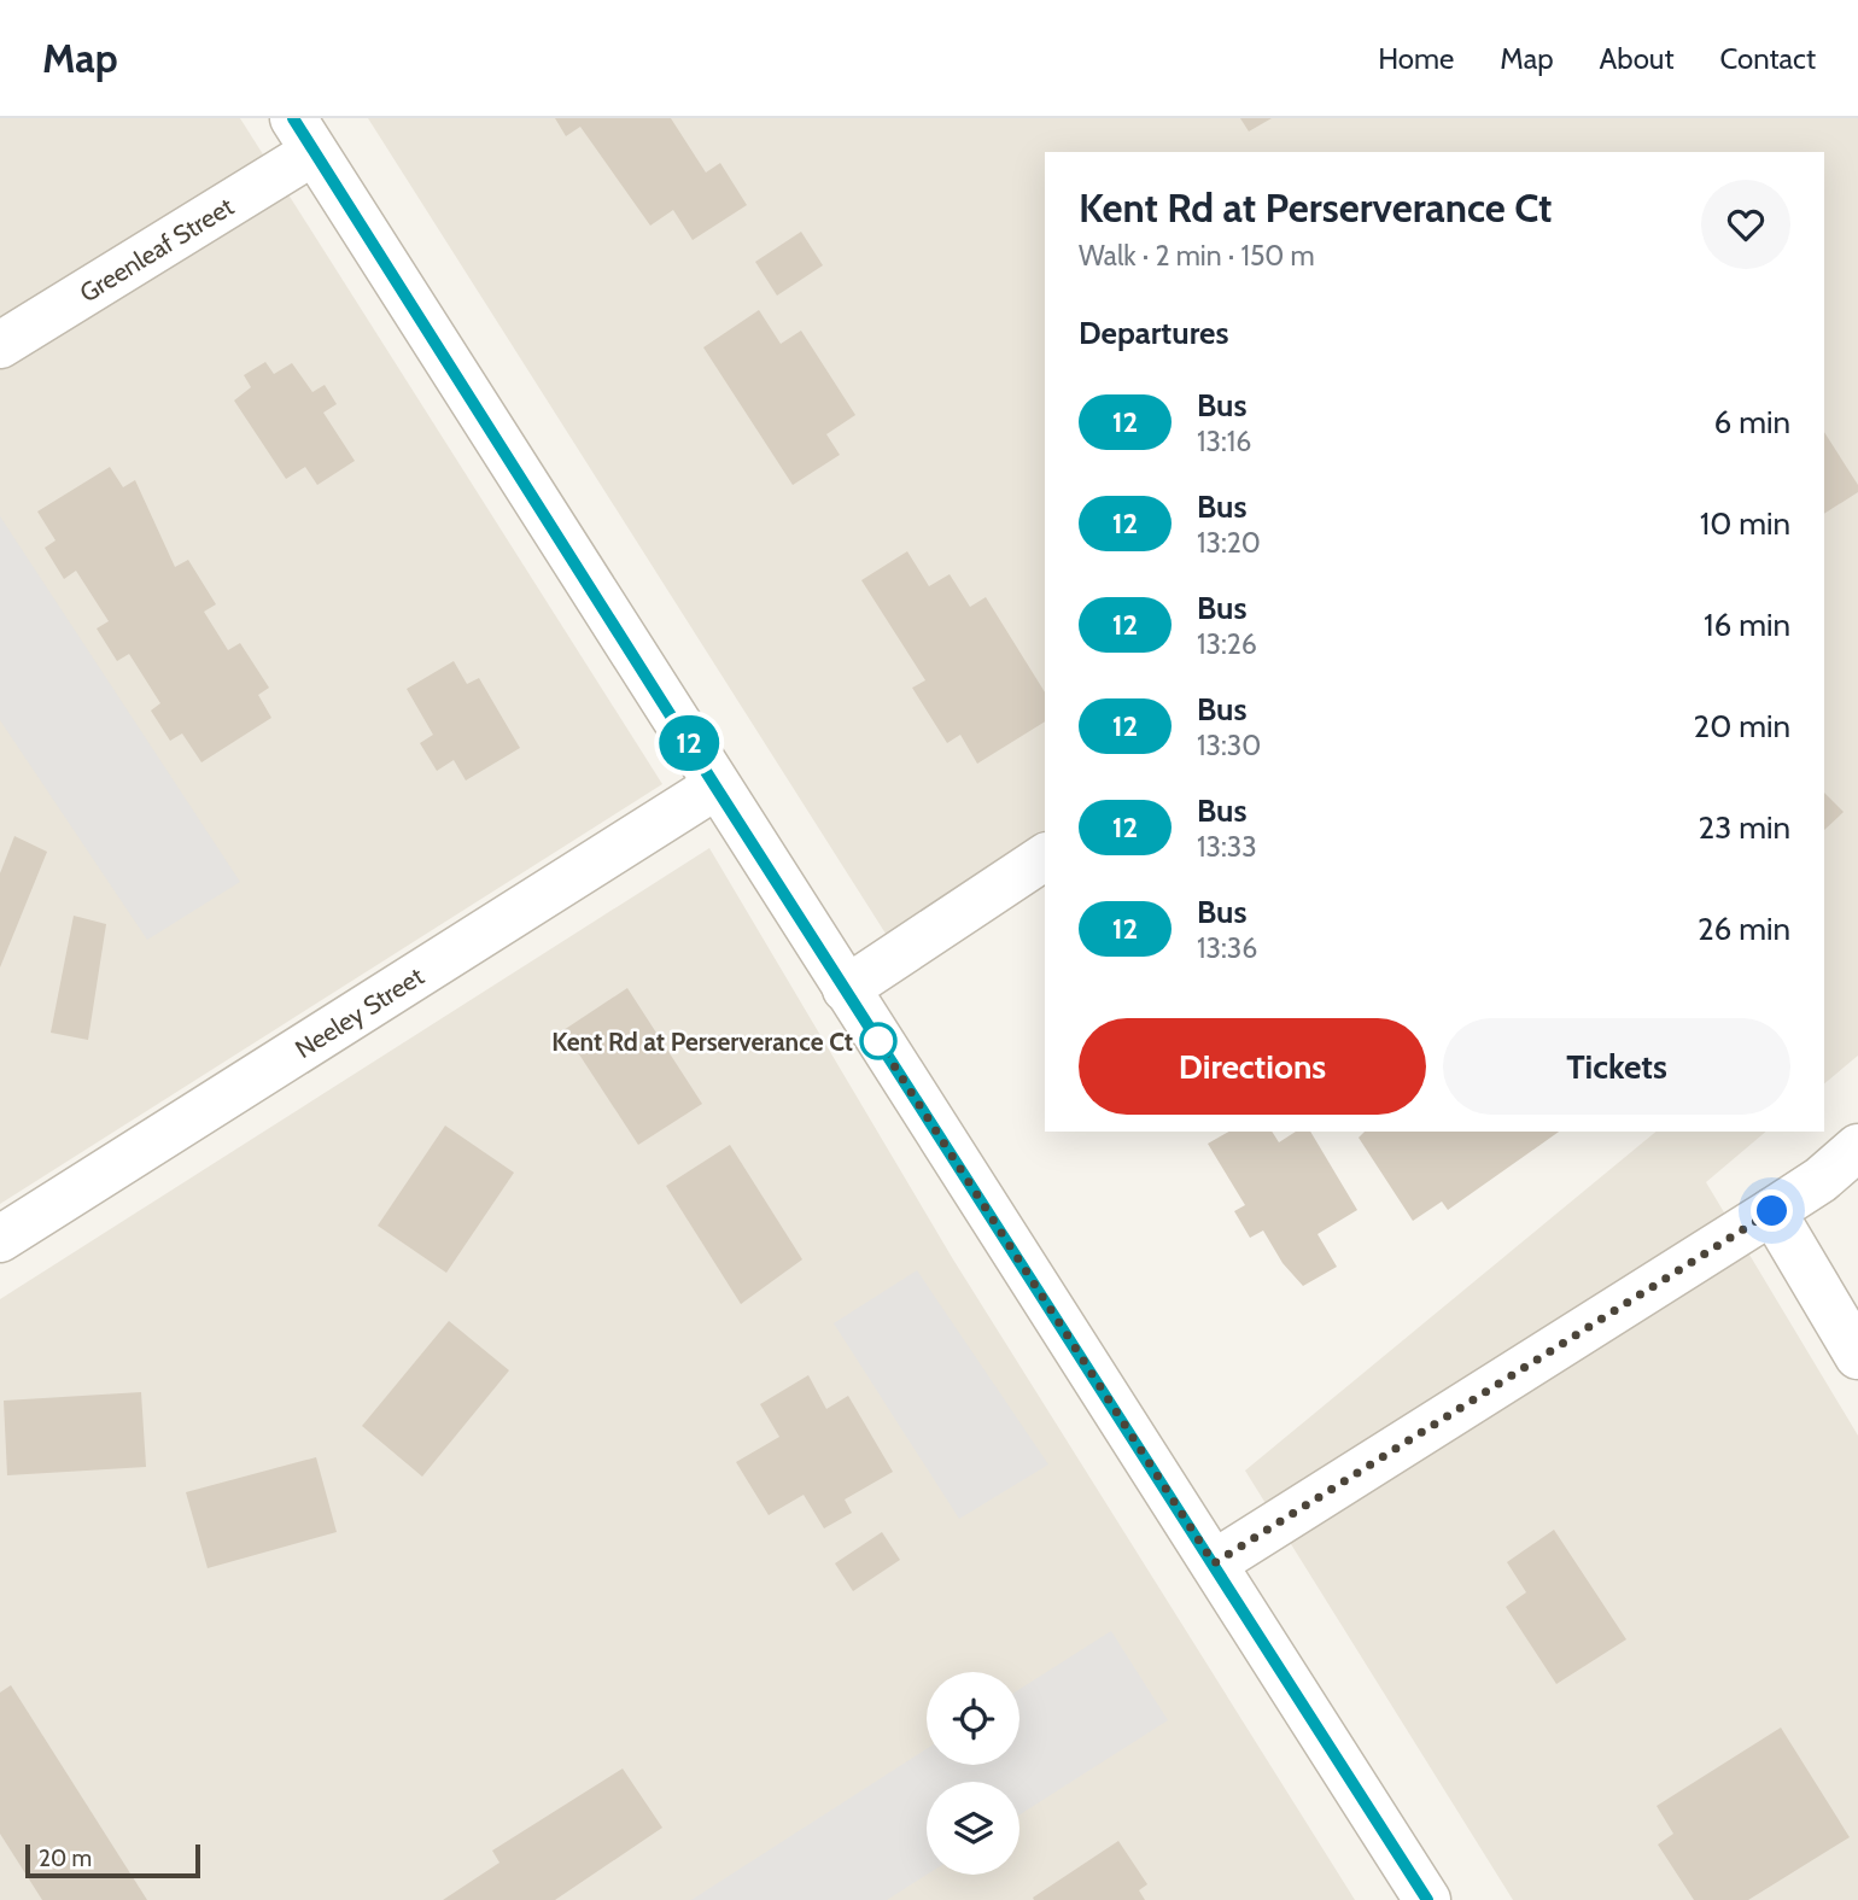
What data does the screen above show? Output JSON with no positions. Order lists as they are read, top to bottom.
{
  "streets": {
    "street": ["Greenleaf Street", "Neeley Street"]
  },
  "places": ["Kent Rd at Perserverance Ct"],
  "lines": ["bus line 12"],
  "scale_bar": "20 m",
  "page": {
    "header": "Map",
    "nav": [
      "Home",
      "Map",
      "About",
      "Contact"
    ],
    "on_map": "12",
    "heading": [
      ["Kent Rd at Perserverance Ct", "Walk · 2 min · 150 m"],
      "Departures"
    ],
    "list": [
      {
        "mark": "12",
        "name": "Bus",
        "note": "13:16",
        "value": "6 min"
      },
      {
        "mark": "12",
        "name": "Bus",
        "note": "13:20",
        "value": "10 min"
      },
      {
        "mark": "12",
        "name": "Bus",
        "note": "13:26",
        "value": "16 min"
      },
      {
        "mark": "12",
        "name": "Bus",
        "note": "13:30",
        "value": "20 min"
      },
      {
        "mark": "12",
        "name": "Bus",
        "note": "13:33",
        "value": "23 min"
      },
      {
        "mark": "12",
        "name": "Bus",
        "note": "13:36",
        "value": "26 min"
      }
    ],
    "buttons": ["Directions", "Tickets"],
    "scale": "20 m"
  }
}
